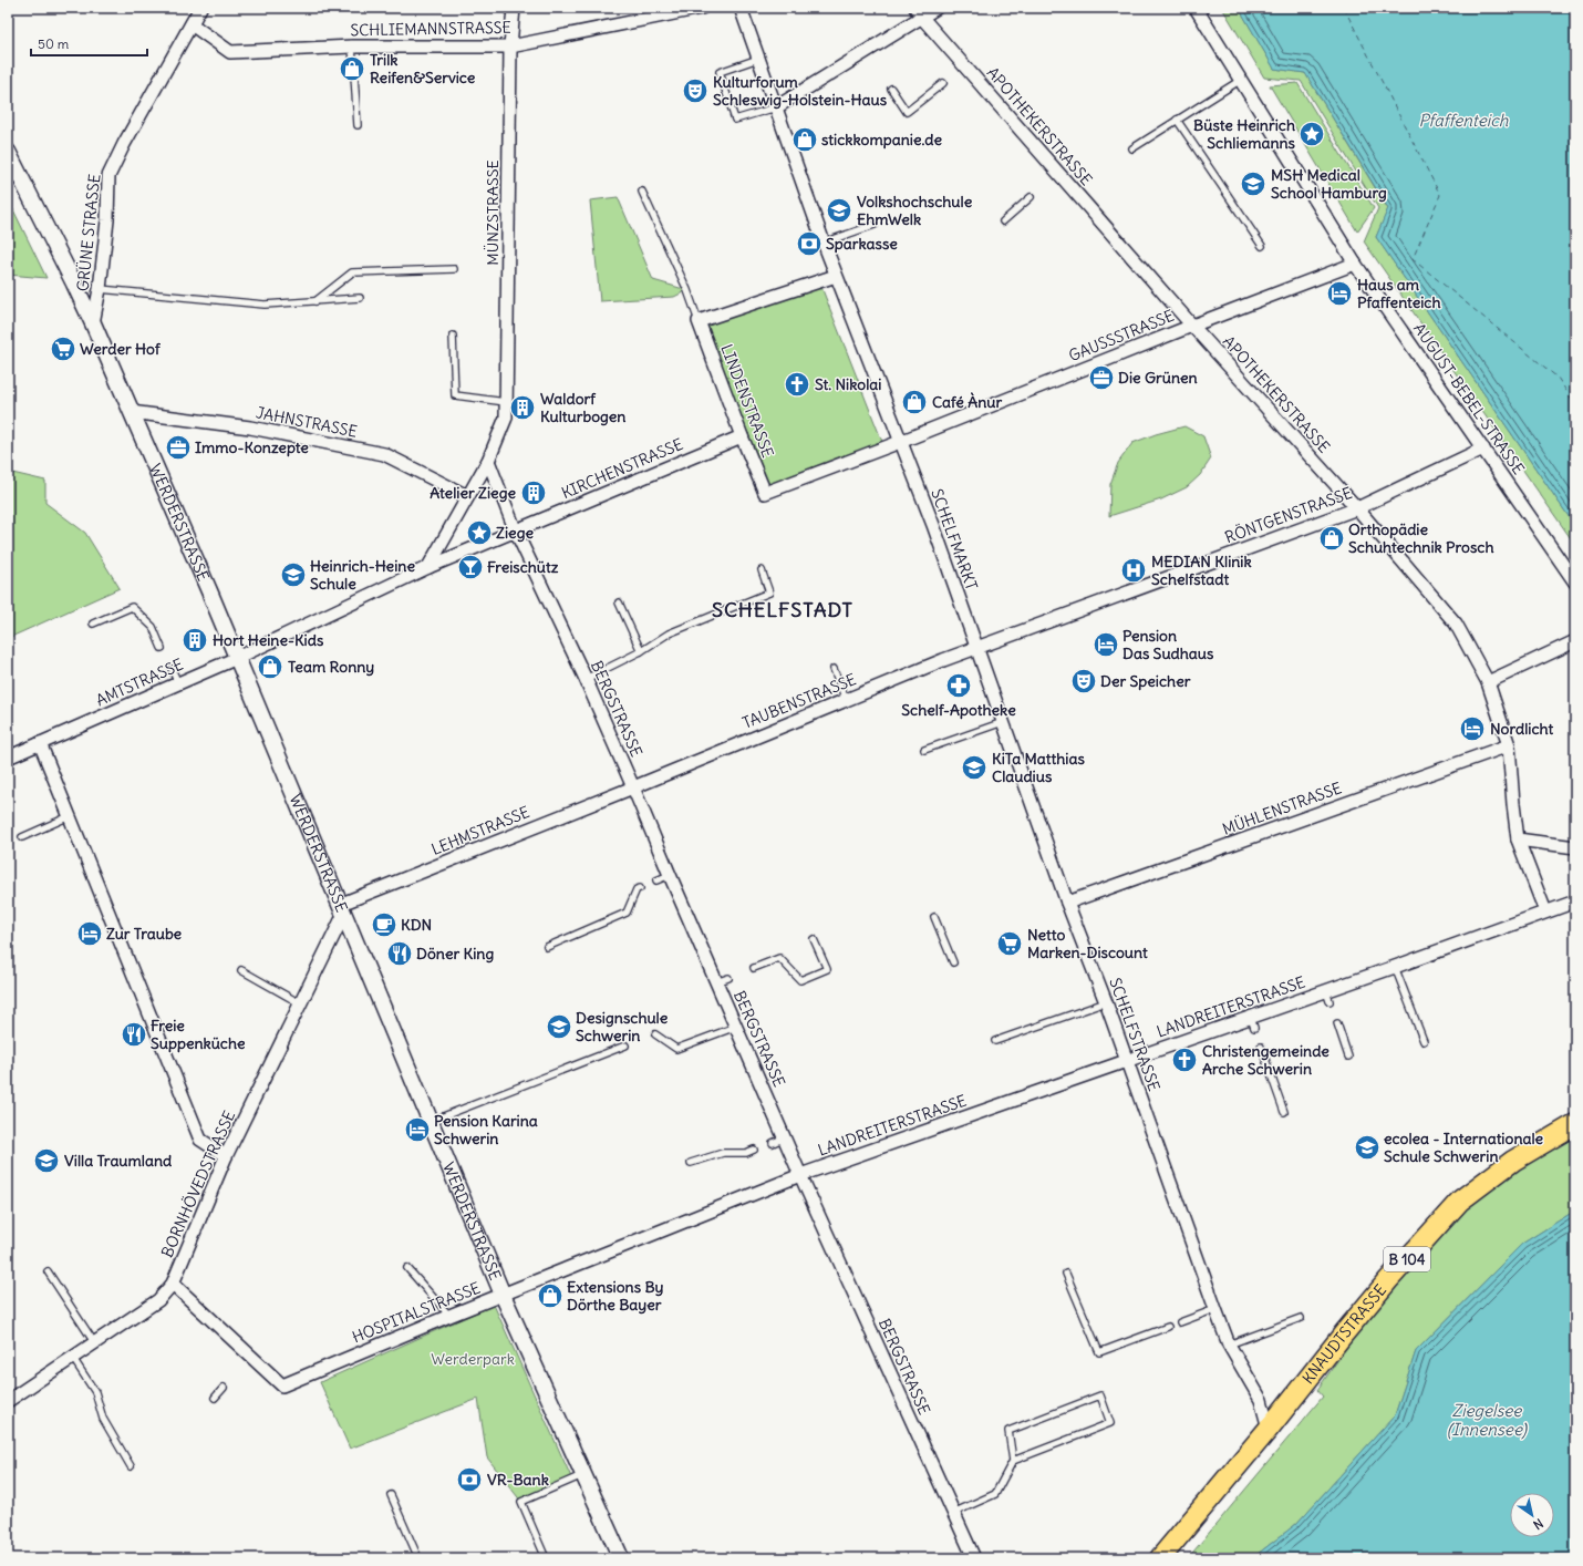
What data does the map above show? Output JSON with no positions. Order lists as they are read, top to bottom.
{
  "streets": {
    "main road": ["B 104", "KNAUDTSTRASSE"],
    "street": [
      "SCHLIEMANNSTRASSE",
      "APOTHEKERSTRASSE",
      "MÜNZSTRASSE",
      "GRÜNE STRASSE",
      "GAUSSSTRASSE",
      "AUGUST-BEBEL-STRASSE",
      "LINDENSTRASSE",
      "JAHNSTRASSE",
      "KIRCHENSTRASSE",
      "RÖNTGENSTRASSE",
      "WERDERSTRASSE",
      "SCHELFMARKT",
      "AMTSTRASSE",
      "TAUBENSTRASSE",
      "BERGSTRASSE",
      "MÜHLENSTRASSE",
      "LEHMSTRASSE",
      "LANDREITERSTRASSE",
      "SCHELFSTRASSE",
      "BORNHÖVEDSTRASSE",
      "HOSPITALSTRASSE"
    ]
  },
  "crossings": [
    ["SCHLIEMANNSTRASSE", "MÜNZSTRASSE"],
    ["SCHLIEMANNSTRASSE", "GRÜNE STRASSE"],
    ["APOTHEKERSTRASSE", "GAUSSSTRASSE"],
    ["APOTHEKERSTRASSE", "RÖNTGENSTRASSE"],
    ["APOTHEKERSTRASSE", "MÜHLENSTRASSE"],
    ["APOTHEKERSTRASSE", "LANDREITERSTRASSE"],
    ["MÜNZSTRASSE", "BERGSTRASSE"],
    ["GRÜNE STRASSE", "WERDERSTRASSE"],
    ["GAUSSSTRASSE", "AUGUST-BEBEL-STRASSE"],
    ["GAUSSSTRASSE", "LINDENSTRASSE"],
    ["GAUSSSTRASSE", "SCHELFMARKT"],
    ["AUGUST-BEBEL-STRASSE", "RÖNTGENSTRASSE"],
    ["LINDENSTRASSE", "KIRCHENSTRASSE"],
    ["LINDENSTRASSE", "SCHELFMARKT"],
    ["JAHNSTRASSE", "WERDERSTRASSE"],
    ["KIRCHENSTRASSE", "AMTSTRASSE"],
    ["KIRCHENSTRASSE", "BERGSTRASSE"],
    ["RÖNTGENSTRASSE", "SCHELFMARKT"],
    ["RÖNTGENSTRASSE", "TAUBENSTRASSE"],
    ["RÖNTGENSTRASSE", "SCHELFSTRASSE"],
    ["WERDERSTRASSE", "AMTSTRASSE"],
    ["WERDERSTRASSE", "LEHMSTRASSE"],
    ["WERDERSTRASSE", "BORNHÖVEDSTRASSE"],
    ["WERDERSTRASSE", "HOSPITALSTRASSE"],
    ["SCHELFMARKT", "TAUBENSTRASSE"],
    ["SCHELFMARKT", "SCHELFSTRASSE"],
    ["TAUBENSTRASSE", "BERGSTRASSE"],
    ["TAUBENSTRASSE", "LEHMSTRASSE"],
    ["TAUBENSTRASSE", "SCHELFSTRASSE"],
    ["BERGSTRASSE", "LEHMSTRASSE"],
    ["BERGSTRASSE", "LANDREITERSTRASSE"],
    ["BERGSTRASSE", "HOSPITALSTRASSE"],
    ["MÜHLENSTRASSE", "SCHELFSTRASSE"],
    ["LEHMSTRASSE", "BORNHÖVEDSTRASSE"],
    ["LANDREITERSTRASSE", "SCHELFSTRASSE"],
    ["LANDREITERSTRASSE", "HOSPITALSTRASSE"],
    ["SCHELFSTRASSE", "KNAUDTSTRASSE"],
    ["BORNHÖVEDSTRASSE", "HOSPITALSTRASSE"]
  ],
  "districts": ["SCHELFSTADT"],
  "water": ["Pfaffenteich", "Ziegelsee (Innensee)"],
  "parks": ["Werderpark"],
  "places": {
    "shop": [
      "Trilk Reifen&Service",
      "stickkompanie.de",
      "Café Ànur",
      "Orthopädie Schuhtechnik Prosch",
      "Team Ronny",
      "Extensions By Dörthe Bayer"
    ],
    "theatre": ["Kulturforum Schleswig-Holstein-Haus", "Der Speicher"],
    "place": ["Büste Heinrich Schliemanns", "Ziege"],
    "school or university": [
      "MSH Medical School Hamburg",
      "Volkshochschule EhmWelk",
      "Heinrich-Heine Schule",
      "KiTa Matthias Claudius",
      "Designschule Schwerin",
      "ecolea - Internationale Schule Schwerin",
      "Villa Traumland"
    ],
    "bank": ["Sparkasse", "VR-Bank"],
    "hotel": [
      "Haus am Pfaffenteich",
      "Pension Das Sudhaus",
      "Nordlicht",
      "Zur Traube",
      "Pension Karina Schwerin"
    ],
    "supermarket": ["Werder Hof", "Netto Marken-Discount"],
    "office": ["Die Grünen", "Immo-Konzepte"],
    "church": ["St. Nikolai", "Christengemeinde Arche Schwerin"],
    "building": ["Waldorf Kulturbogen", "Atelier Ziege", "Hort Heine-Kids"],
    "bar": ["Freischütz"],
    "hospital": ["MEDIAN Klinik Schelfstadt"],
    "pharmacy": ["Schelf-Apotheke"],
    "cafe": ["KDN"],
    "restaurant": ["Döner King", "Freie Suppenküche"]
  },
  "scale_bar": "50 m",
  "north": "bottom right"
}
